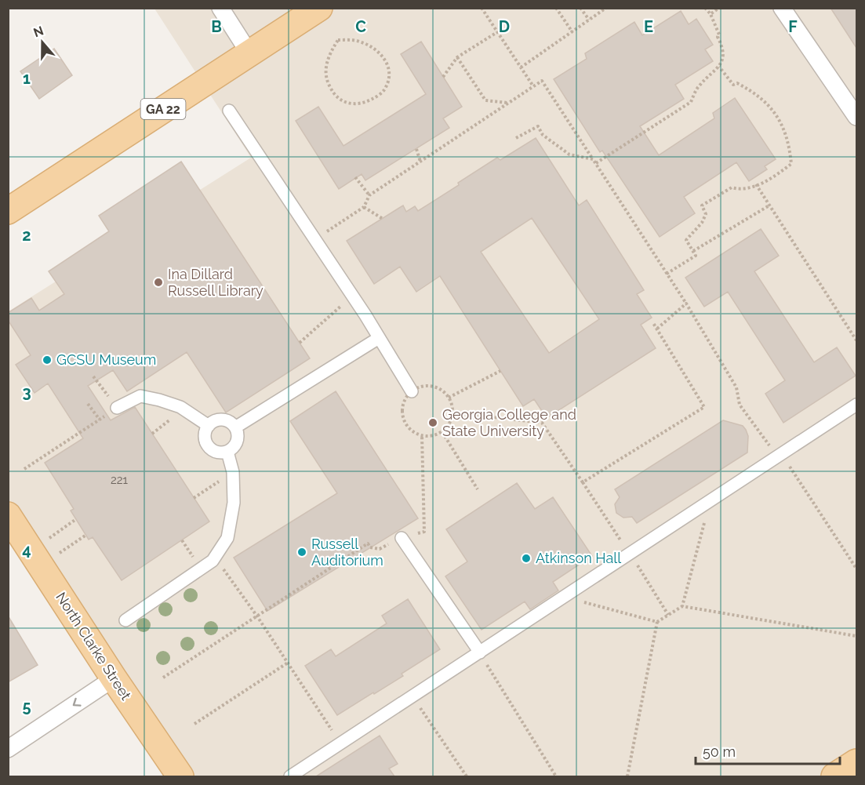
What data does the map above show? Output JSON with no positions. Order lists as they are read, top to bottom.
{
  "streets": {
    "main road": ["GA 22", "North Clarke Street"]
  },
  "places": [
    "Ina Dillard Russell Library",
    "GCSU Museum",
    "Georgia College and State University",
    "Russell Auditorium",
    "Atkinson Hall"
  ],
  "house_numbers": ["221"],
  "scale_bar": "50 m",
  "north": "top",
  "grid": {
    "columns": [
      "B",
      "C",
      "D",
      "E",
      "F"
    ],
    "rows": [
      "1",
      "2",
      "3",
      "4",
      "5"
    ]
  }
}
